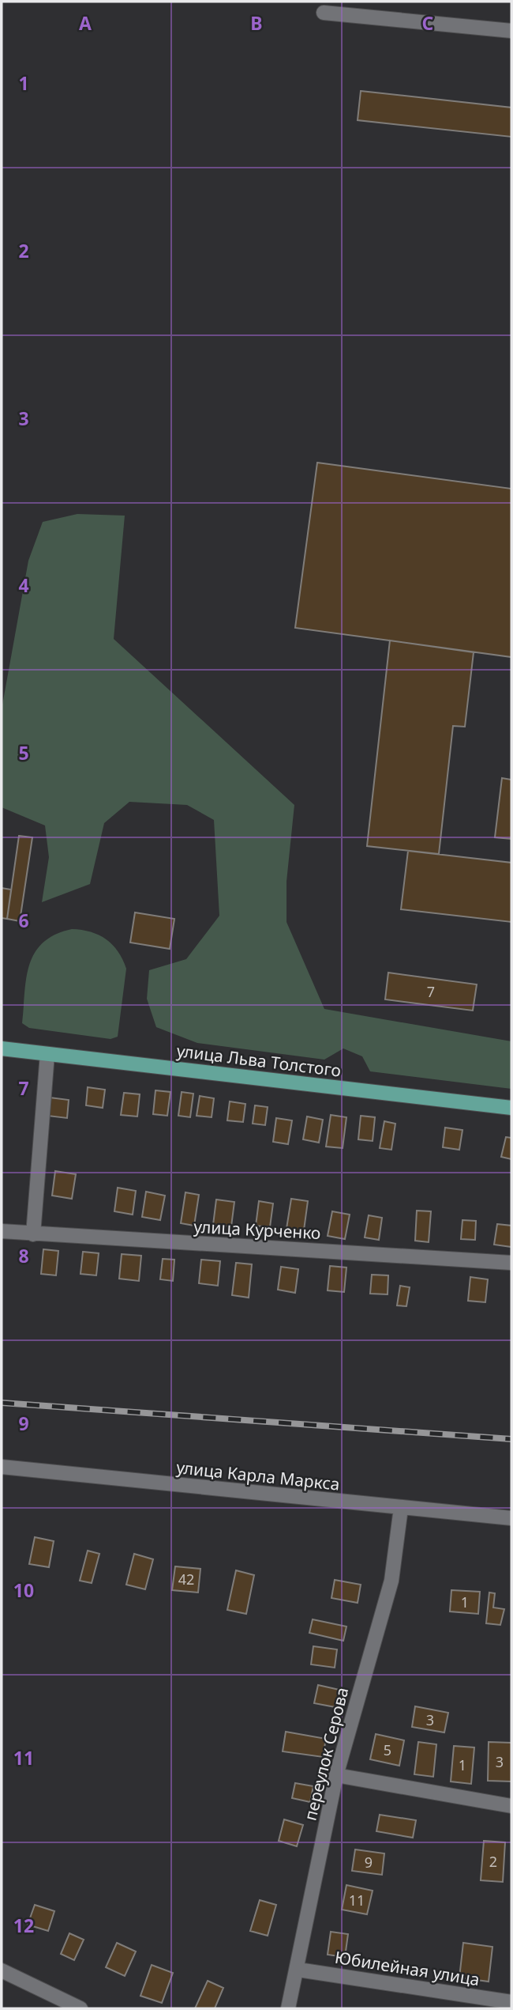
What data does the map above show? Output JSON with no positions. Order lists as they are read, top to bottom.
{
  "streets": {
    "main road": ["улица Льва Толстого"],
    "street": [
      "улица Курченко",
      "улица Карла Маркса",
      "переулок Серова",
      "Юбилейная улица"
    ]
  },
  "crossings": [
    ["улица Карла Маркса", "переулок Серова"],
    ["переулок Серова", "Юбилейная улица"]
  ],
  "house_numbers": [
    "7",
    "42",
    "1",
    "3",
    "5",
    "3",
    "1",
    "2",
    "9",
    "11"
  ],
  "grid": {
    "columns": ["A", "B", "C"],
    "rows": [
      "1",
      "2",
      "3",
      "4",
      "5",
      "6",
      "7",
      "8",
      "9",
      "10",
      "11",
      "12"
    ]
  }
}
